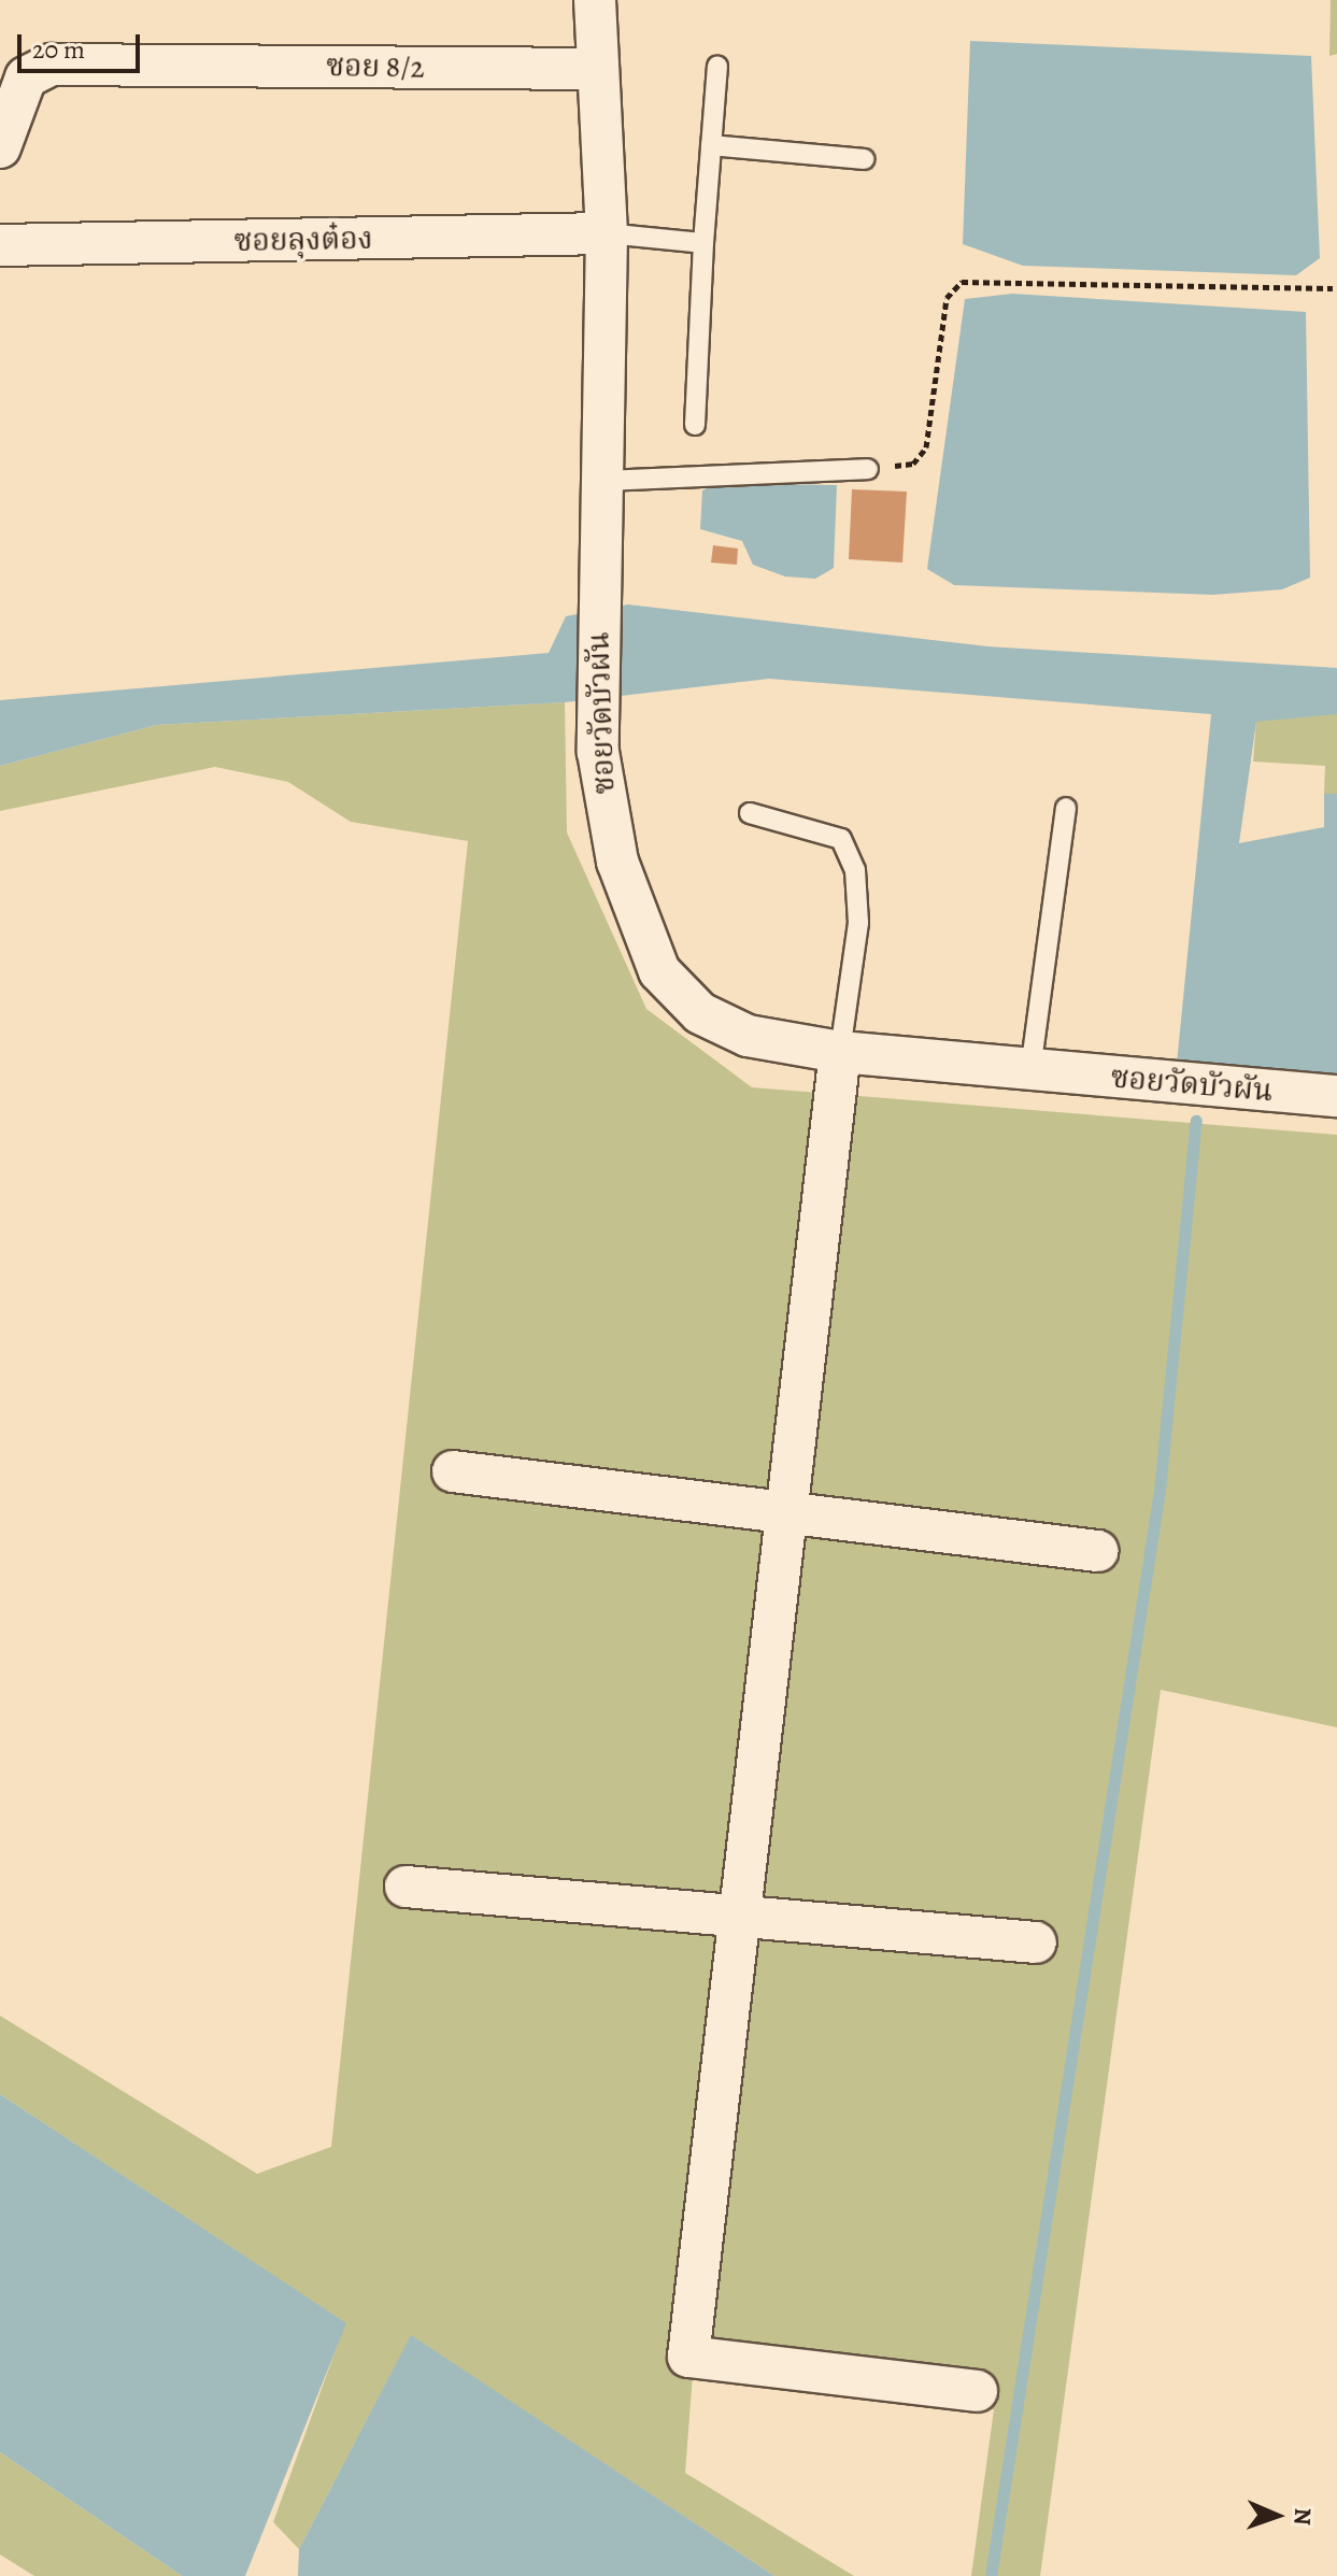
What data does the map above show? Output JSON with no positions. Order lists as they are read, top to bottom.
{
  "streets": {
    "street": ["ซอย 8/2", "ซอยลุงต๋อง", "ซอยวัดบัวผัน"]
  },
  "crossings": [
    ["ซอย 8/2", "ซอยวัดบัวผัน"],
    ["ซอยลุงต๋อง", "ซอยวัดบัวผัน"]
  ],
  "scale_bar": "20 m",
  "north": "right"
}
